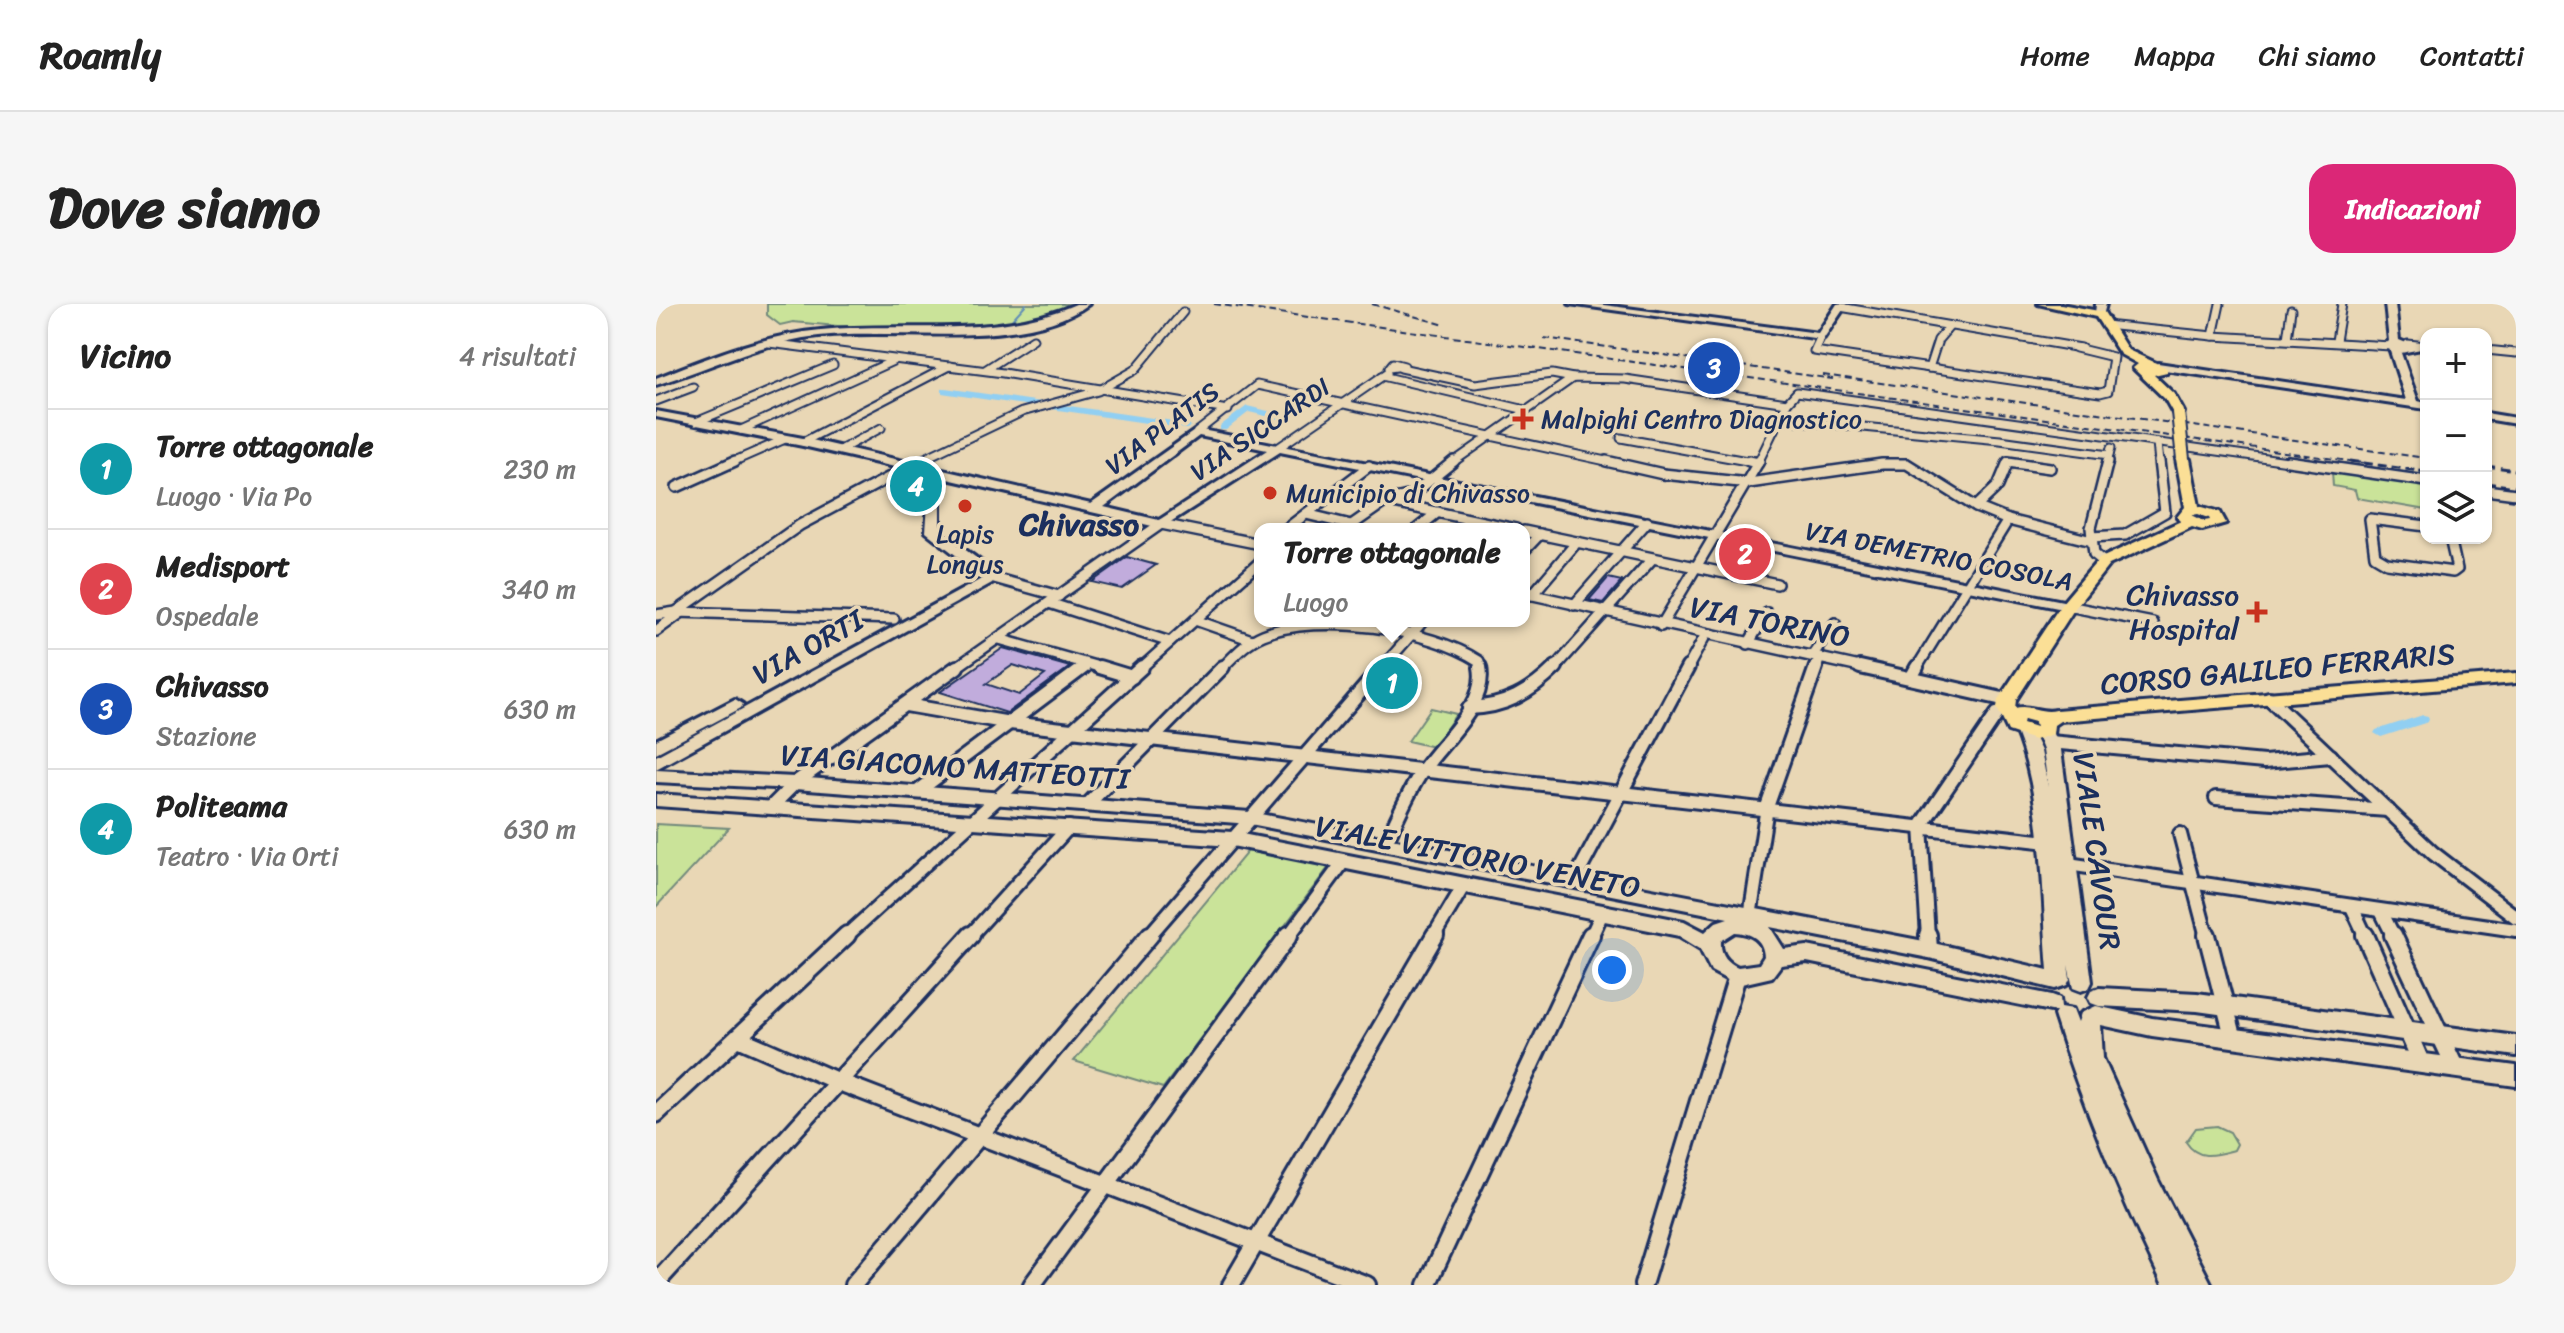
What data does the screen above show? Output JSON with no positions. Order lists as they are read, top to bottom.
{
  "streets": {
    "main road": [
      "VIA PLATIS",
      "VIA SICCARDI",
      "VIA DEMETRIO COSOLA",
      "VIA ORTI",
      "CORSO GALILEO FERRARIS",
      "VIA GIACOMO MATTEOTTI",
      "VIALE CAVOUR",
      "VIALE VITTORIO VENETO"
    ],
    "street": ["VIA TORINO"]
  },
  "crossings": [
    ["VIA PLATIS", "VIA SICCARDI"],
    ["VIA PLATIS", "VIA DEMETRIO COSOLA"],
    ["VIA SICCARDI", "VIA DEMETRIO COSOLA"],
    ["VIA TORINO", "CORSO GALILEO FERRARIS"],
    ["VIA TORINO", "VIALE CAVOUR"],
    ["CORSO GALILEO FERRARIS", "VIALE CAVOUR"],
    ["VIA GIACOMO MATTEOTTI", "VIALE VITTORIO VENETO"]
  ],
  "districts": ["Chivasso"],
  "places": {
    "health": ["Malpighi Centro Diagnostico", "Chivasso Hospital"],
    "other": ["Municipio di Chivasso", "Lapis Longus"]
  },
  "page": {
    "header": "Roamly",
    "nav": [
      "Home",
      "Mappa",
      "Chi siamo",
      "Contatti"
    ],
    "title": "Dove siamo",
    "buttons": "Indicazioni",
    "heading": ["Vicino", "4 risultati"],
    "map_buttons": ["+", "−"],
    "pins": [
      "3",
      "4",
      "2",
      "1"
    ],
    "list": [
      {
        "mark": "1",
        "name": "Torre ottagonale",
        "note": "Luogo · Via Po",
        "value": "230 m"
      },
      {
        "mark": "2",
        "name": "Medisport",
        "note": "Ospedale",
        "value": "340 m"
      },
      {
        "mark": "3",
        "name": "Chivasso",
        "note": "Stazione",
        "value": "630 m"
      },
      {
        "mark": "4",
        "name": "Politeama",
        "note": "Teatro · Via Orti",
        "value": "630 m"
      }
    ],
    "popup": ["Torre ottagonale", "Luogo"]
  }
}
